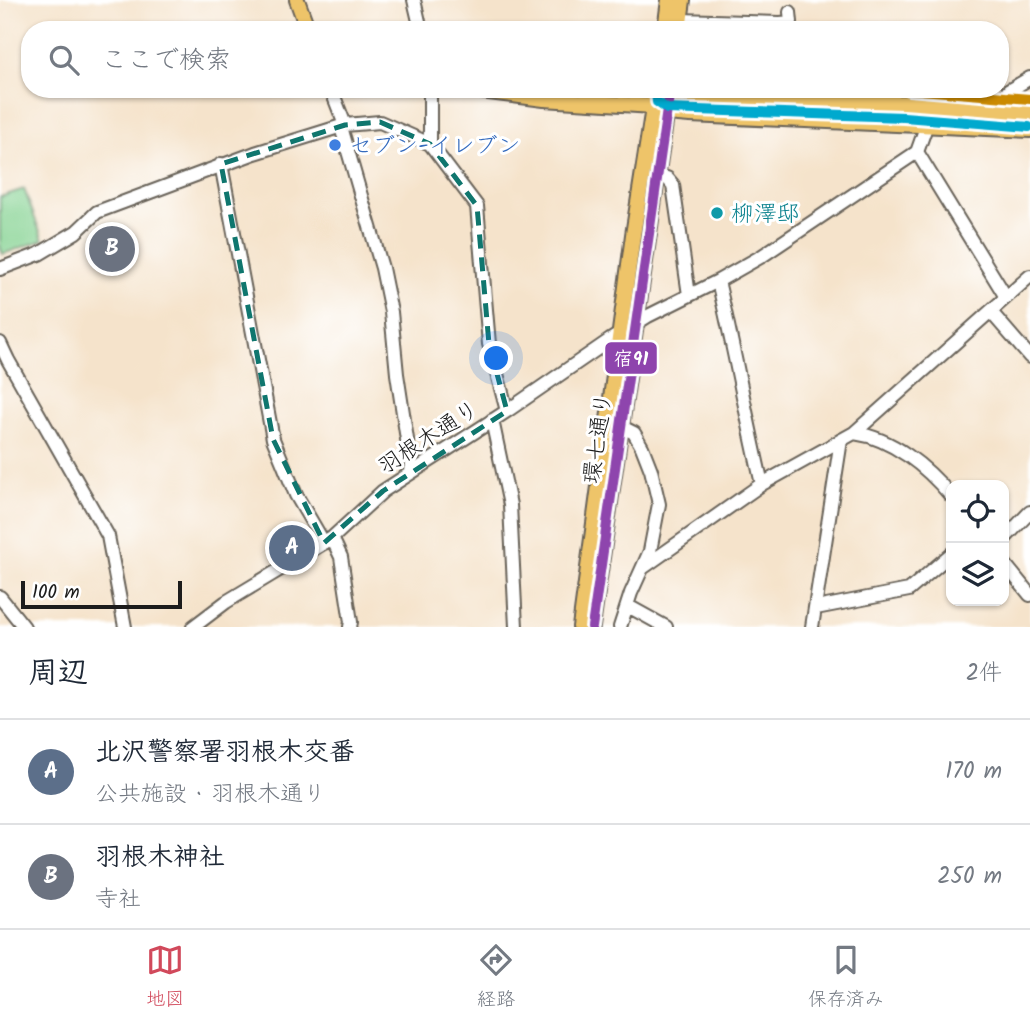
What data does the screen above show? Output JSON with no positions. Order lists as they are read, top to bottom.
{
  "streets": {
    "main road": ["環七通り"],
    "street": ["羽根木通り"]
  },
  "crossings": [
    ["羽根木通り", "環七通り"]
  ],
  "places": ["セブン-イレブン", "柳澤邸"],
  "lines": ["transit line 宿91"],
  "scale_bar": "100 m",
  "page": {
    "search": "ここで検索",
    "pins": ["B", "A"],
    "scale": "100 m",
    "heading": ["周辺", "2件"],
    "list": [
      {
        "mark": "A",
        "name": "北沢警察署羽根木交番",
        "note": "公共施設 · 羽根木通り",
        "value": "170 m"
      },
      {
        "mark": "B",
        "name": "羽根木神社",
        "note": "寺社",
        "value": "250 m"
      }
    ],
    "nav": ["地図", "経路", "保存済み"]
  }
}
